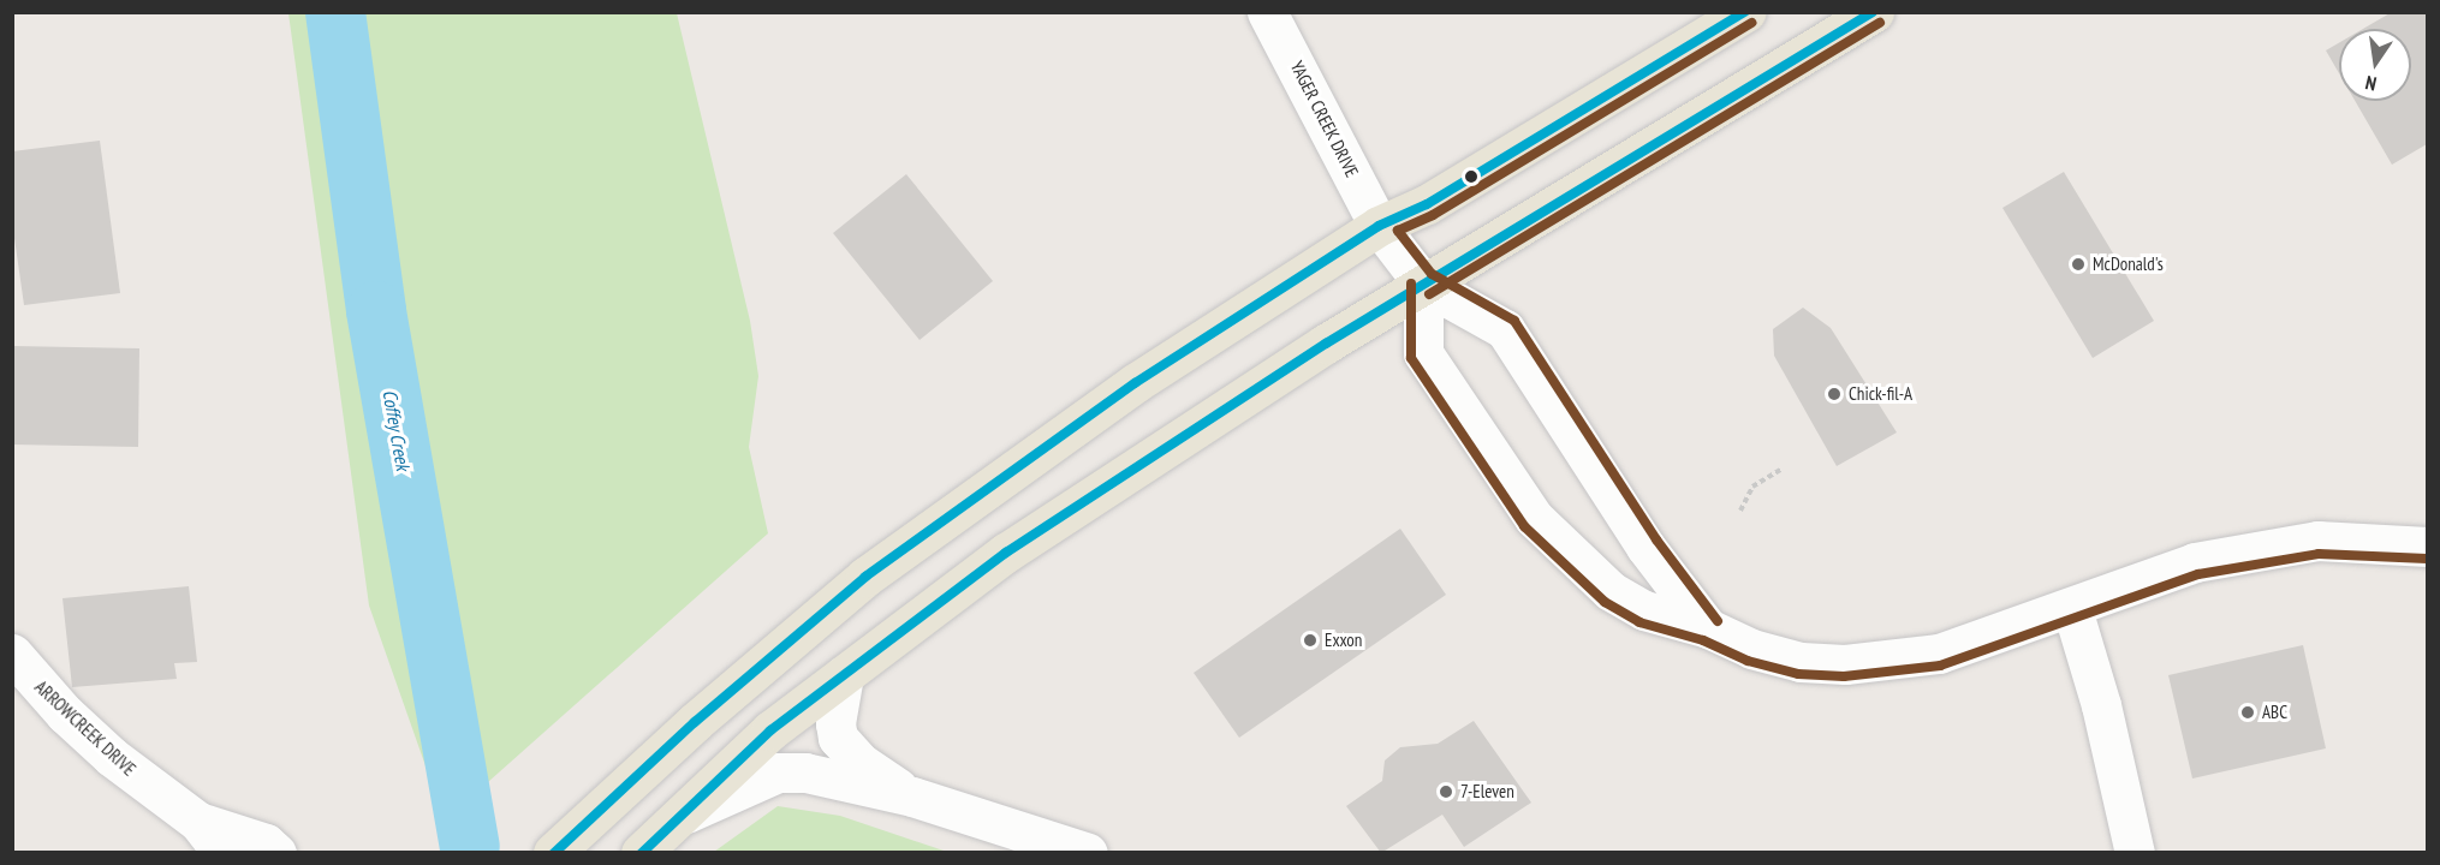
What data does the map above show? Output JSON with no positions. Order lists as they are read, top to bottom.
{
  "streets": {
    "street": ["YAGER CREEK DRIVE", "ARROWCREEK DRIVE"]
  },
  "water": ["Coffey Creek"],
  "places": [
    "McDonald's",
    "Chick-fil-A",
    "Exxon",
    "ABC",
    "7-Eleven"
  ],
  "north": "bottom"
}
